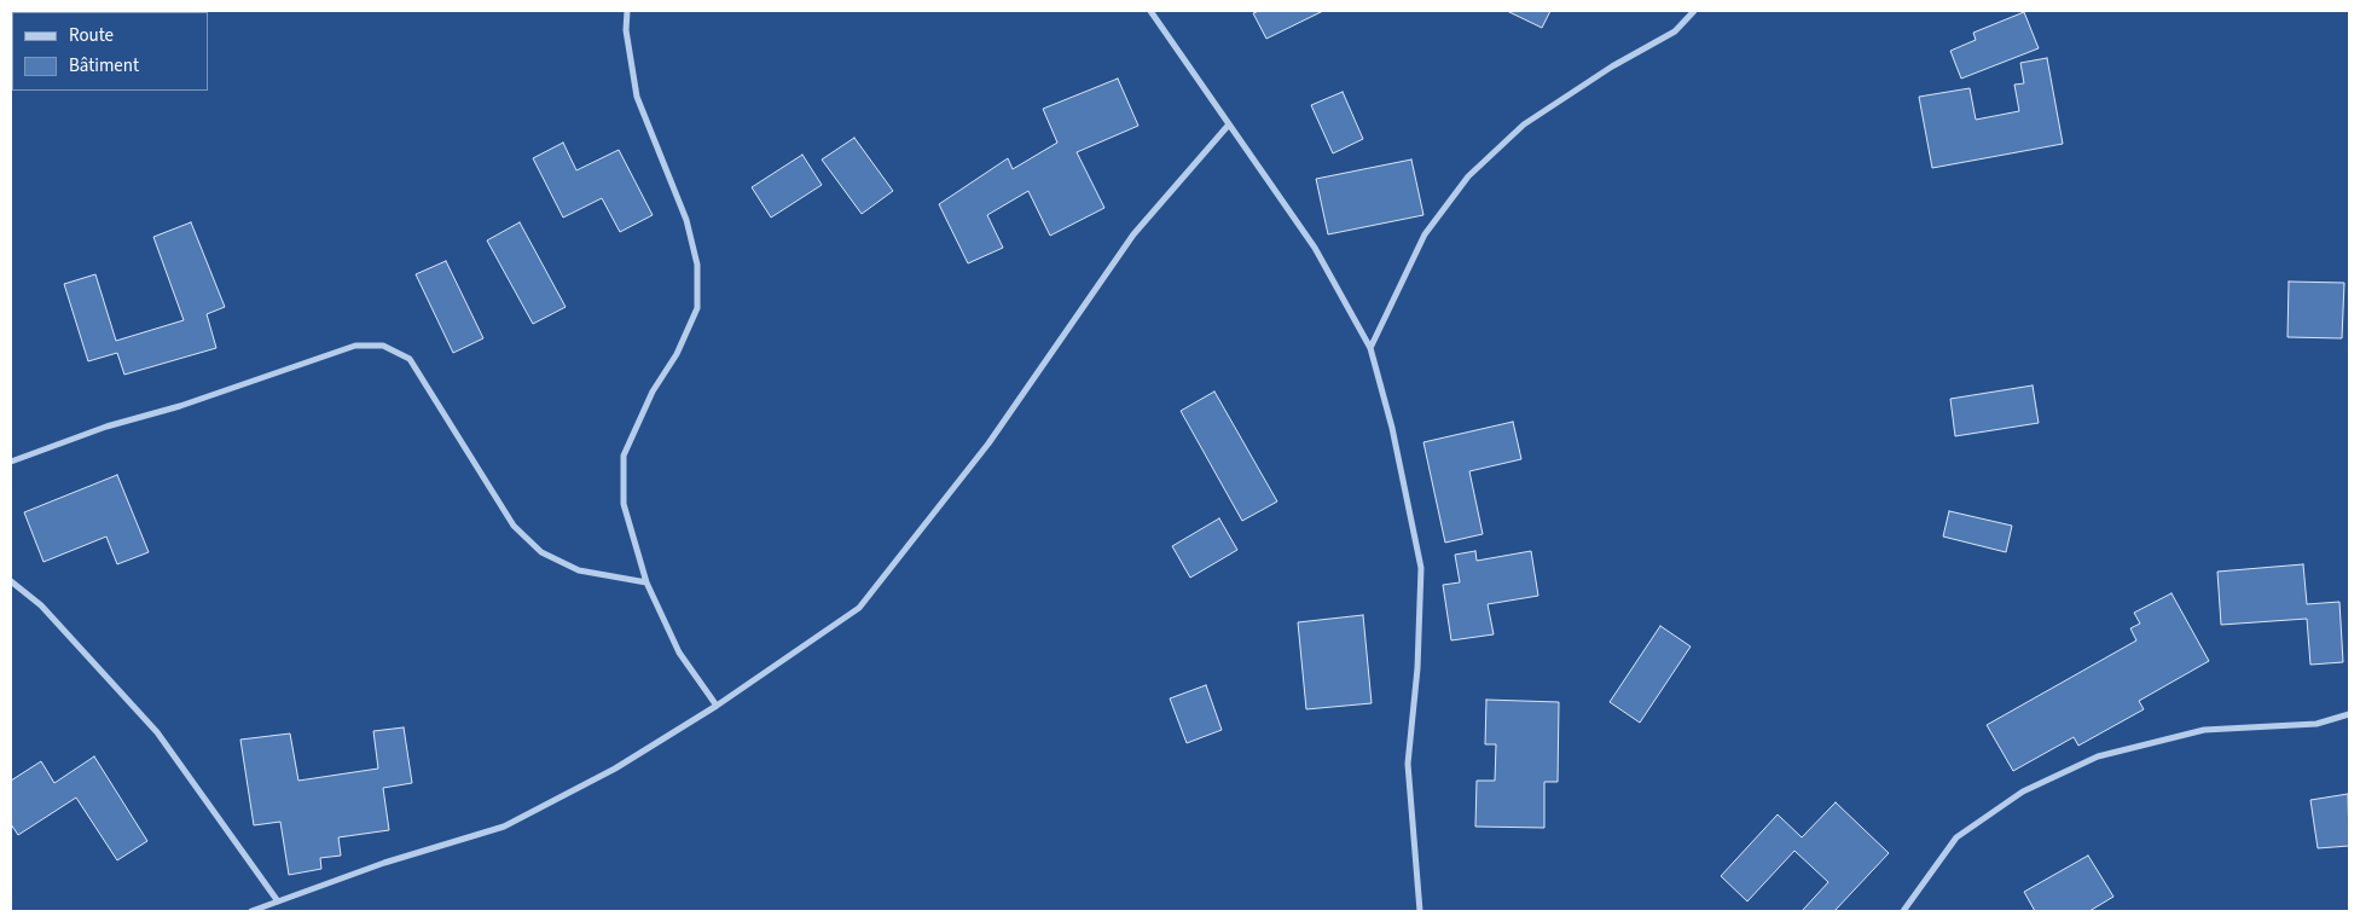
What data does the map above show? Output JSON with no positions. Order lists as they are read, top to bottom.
{
  "legend": ["Route", "Bâtiment"]
}
